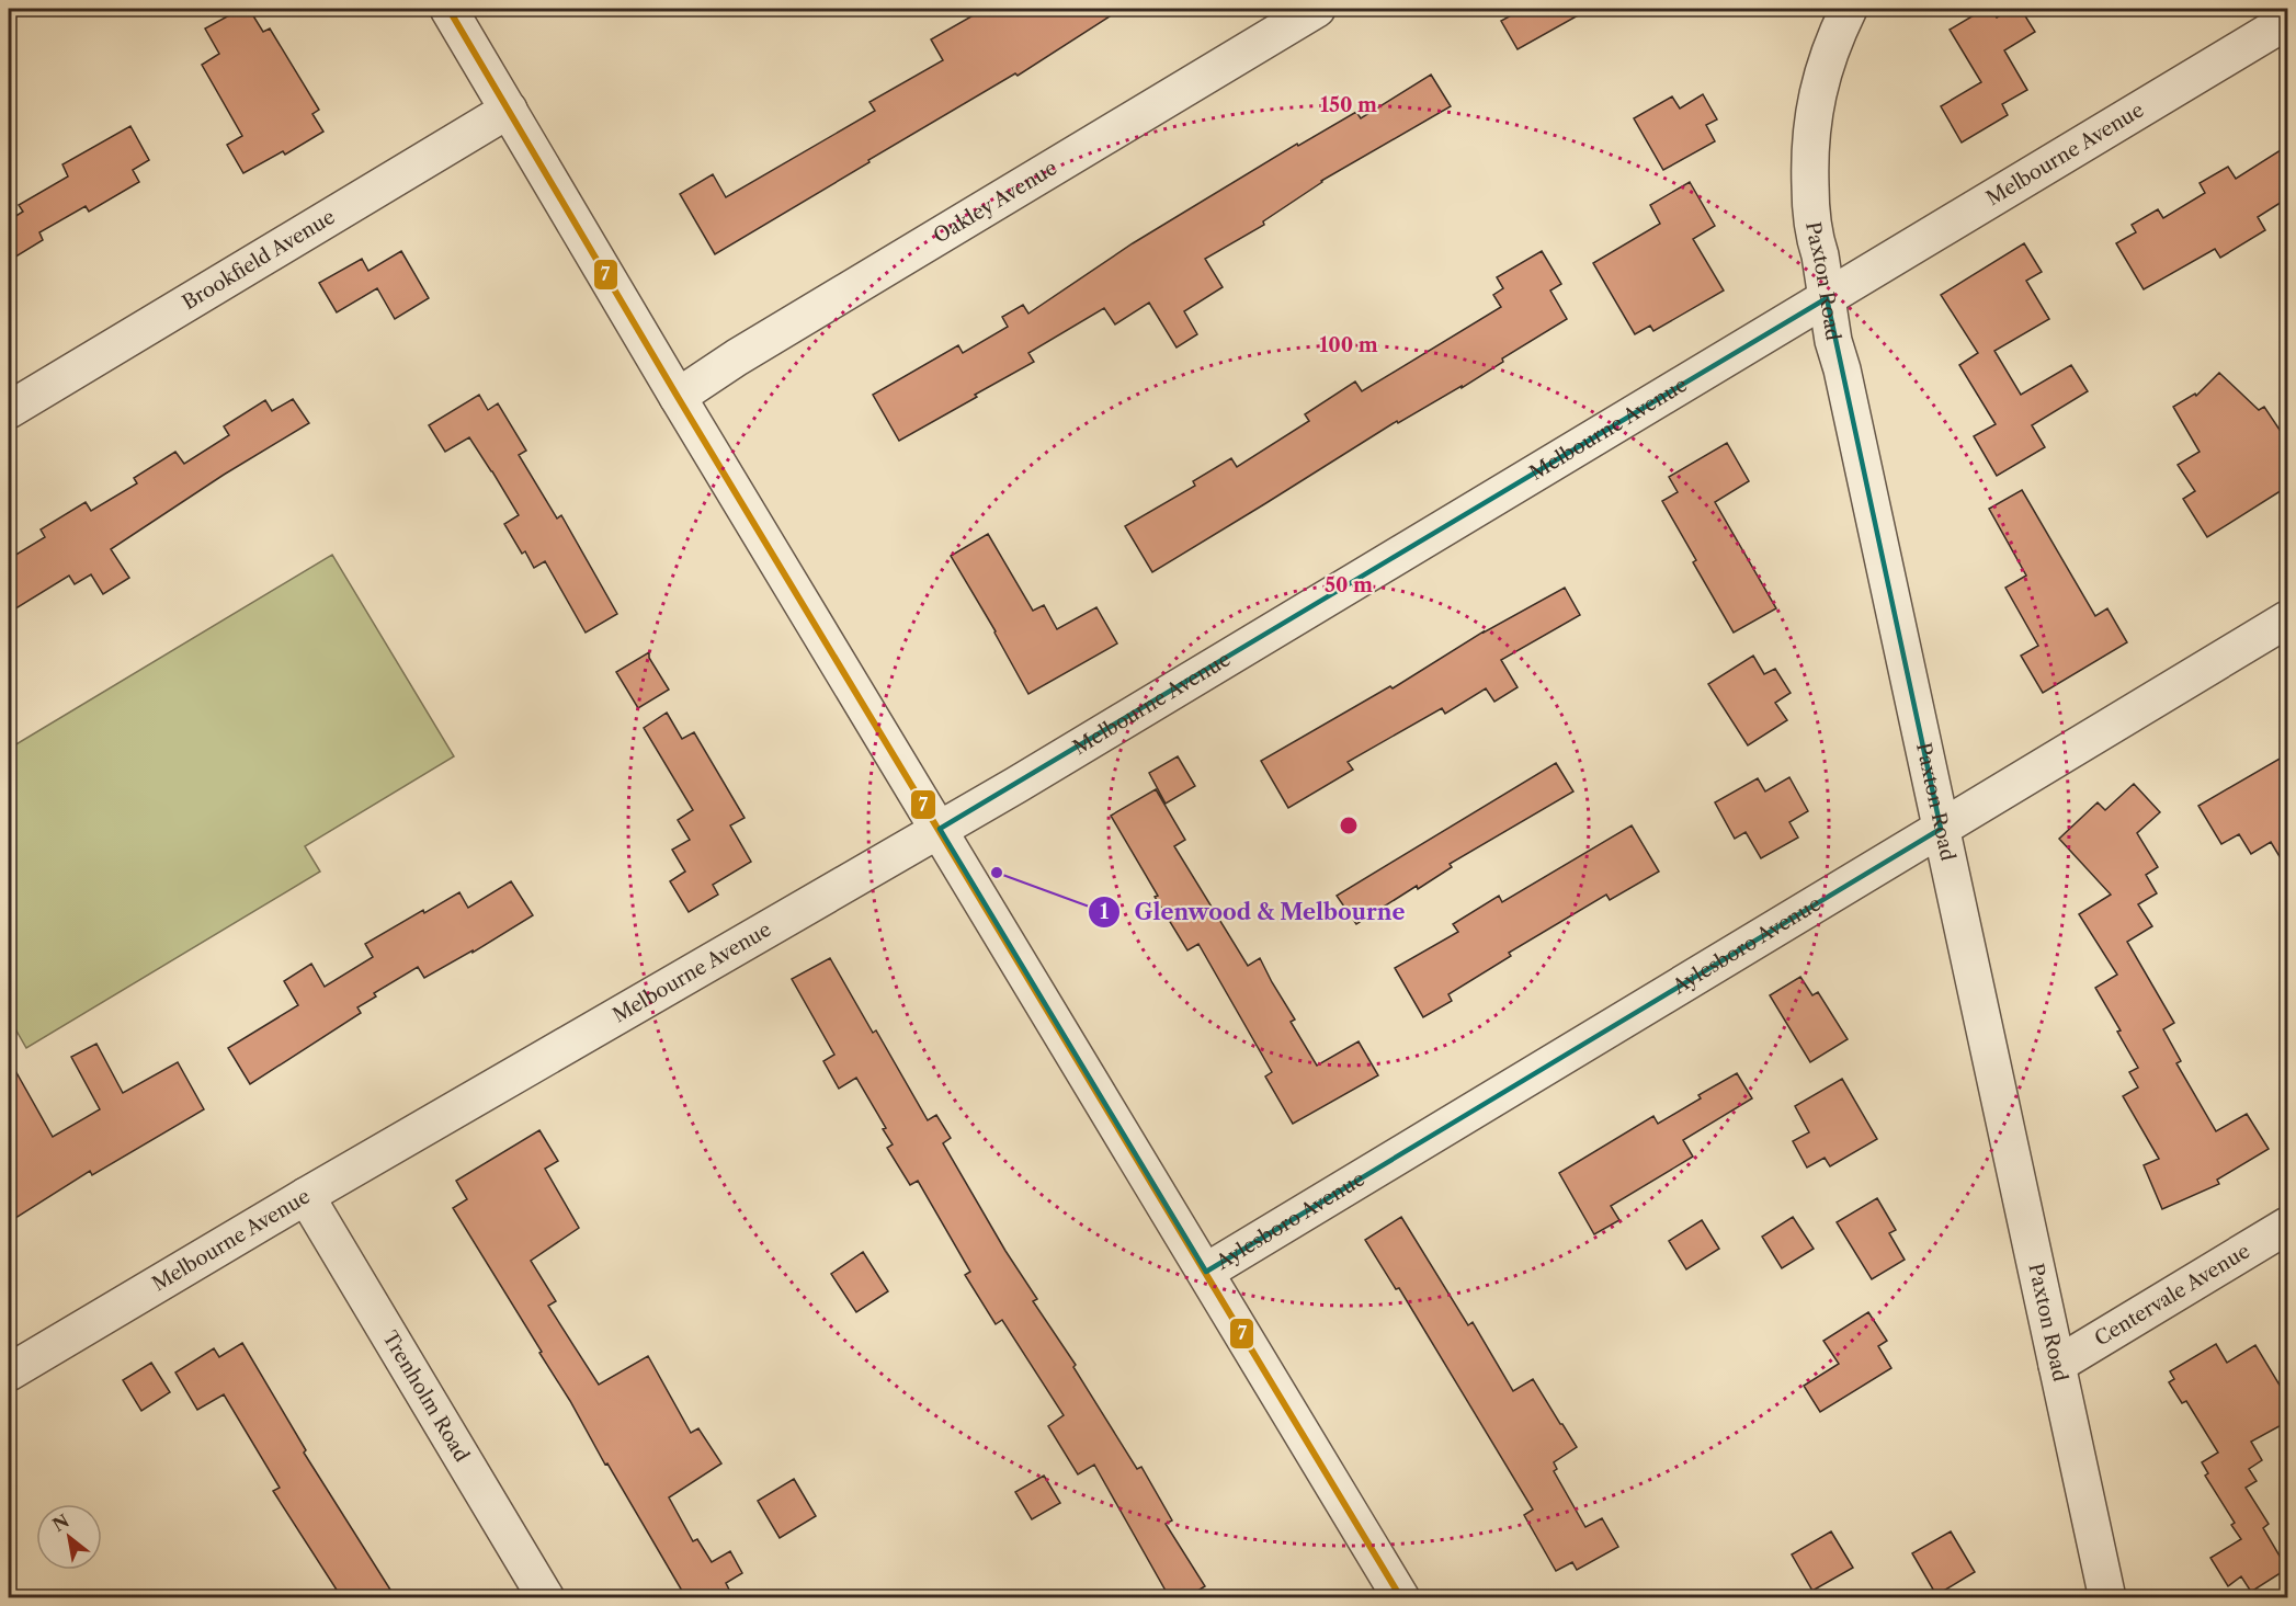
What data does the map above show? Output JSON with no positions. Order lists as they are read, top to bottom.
{
  "streets": {
    "street": [
      "Melbourne Avenue",
      "Oakley Avenue",
      "Brookfield Avenue",
      "Paxton Road",
      "Aylesboro Avenue",
      "Centervale Avenue",
      "Trenholm Road"
    ]
  },
  "crossings": [
    ["Melbourne Avenue", "Paxton Road"],
    ["Melbourne Avenue", "Trenholm Road"],
    ["Paxton Road", "Aylesboro Avenue"],
    ["Paxton Road", "Centervale Avenue"]
  ],
  "places": ["Glenwood & Melbourne"],
  "lines": ["transit line 7"],
  "north": "top left",
  "rings": ["150 m", "100 m", "50 m"]
}
